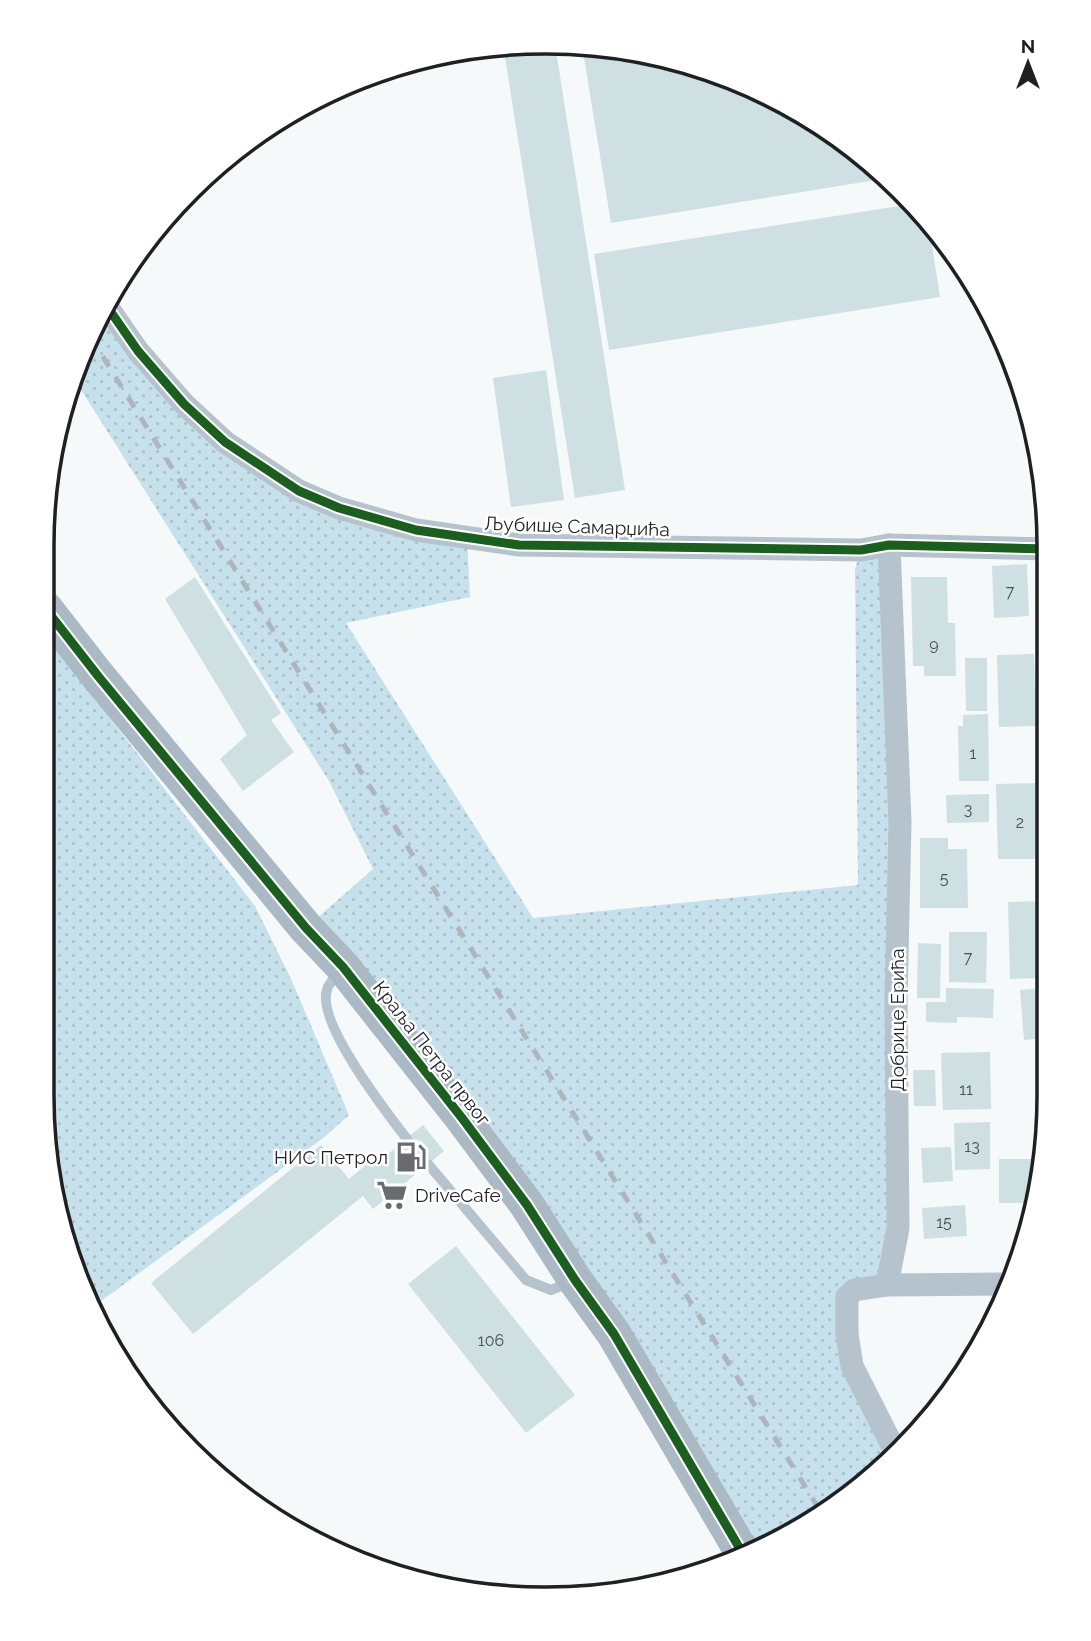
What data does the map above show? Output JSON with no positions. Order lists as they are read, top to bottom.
{
  "streets": {
    "main road": ["Краља Петра првог"],
    "street": ["Љубише Самарџића", "Добрице Ерића"]
  },
  "crossings": [
    ["Љубише Самарџића", "Добрице Ерића"]
  ],
  "places": {
    "fuel station": ["НИС Петрол"],
    "supermarket": ["DriveCafe"]
  },
  "house_numbers": [
    "7",
    "9",
    "1",
    "3",
    "2",
    "5",
    "7",
    "11",
    "13",
    "15",
    "106"
  ],
  "north": "top"
}
